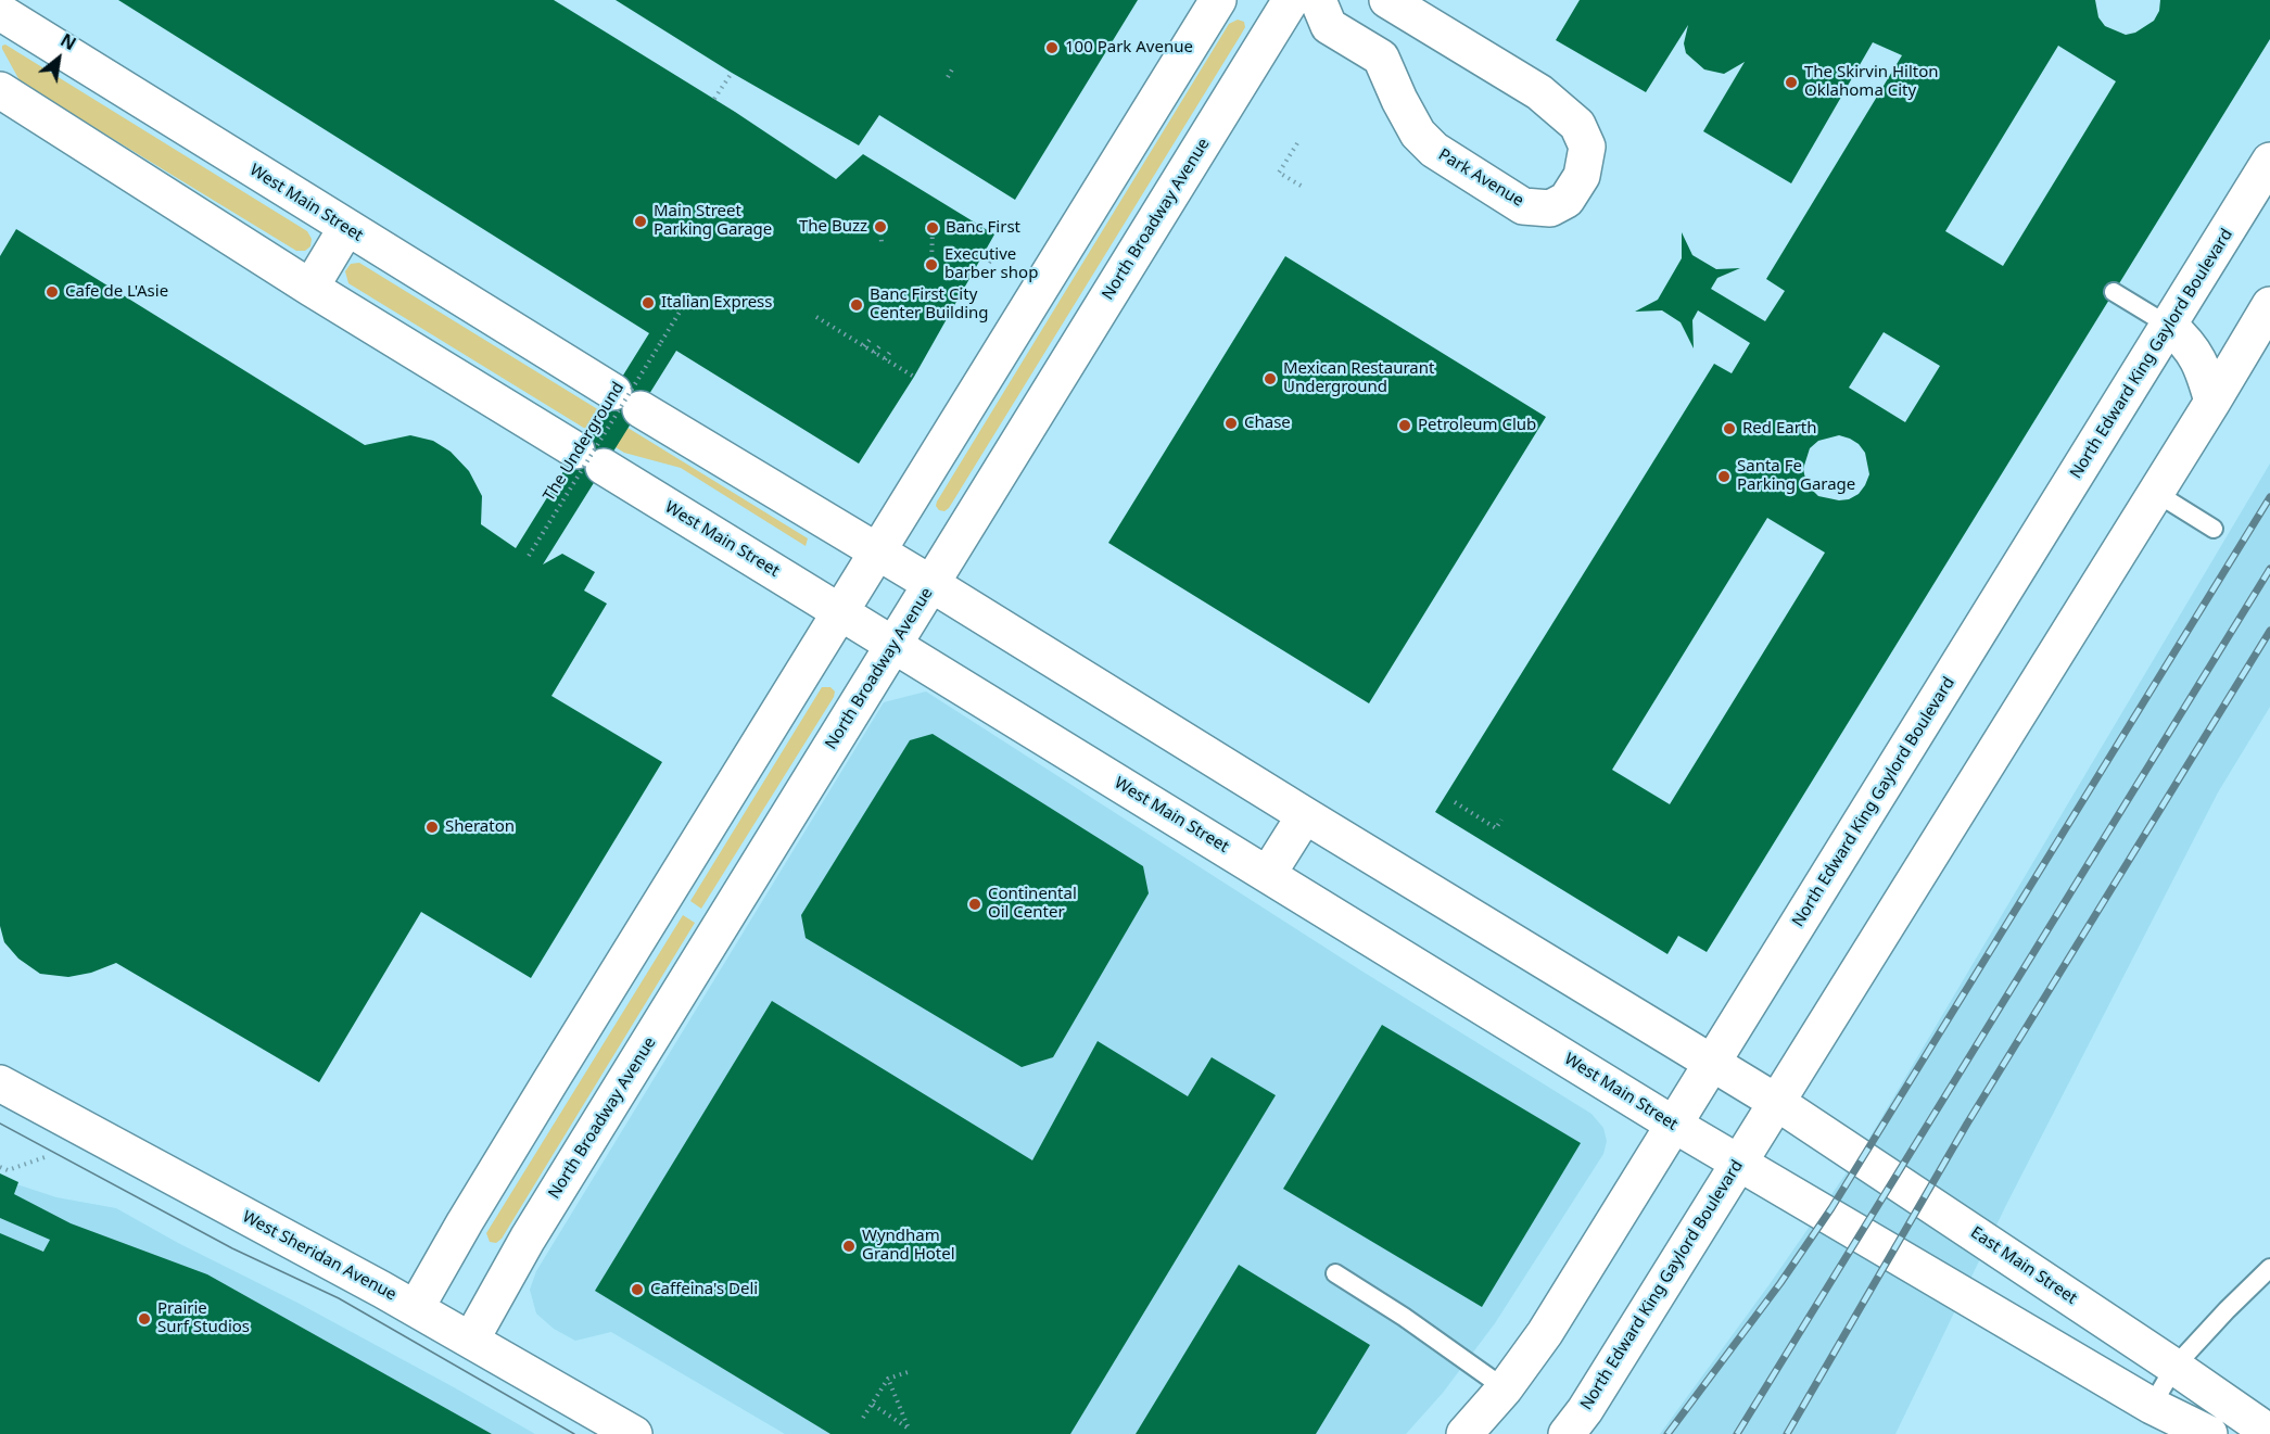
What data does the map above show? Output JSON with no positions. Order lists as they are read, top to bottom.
{
  "streets": {
    "main road": [
      "Park Avenue",
      "West Main Street",
      "North Broadway Avenue",
      "North Edward King Gaylord Boulevard",
      "West Sheridan Avenue",
      "East Main Street"
    ],
    "path": ["The Underground"]
  },
  "crossings": [
    ["West Main Street", "North Broadway Avenue"],
    ["West Main Street", "North Edward King Gaylord Boulevard"],
    ["West Main Street", "East Main Street"],
    ["North Broadway Avenue", "West Sheridan Avenue"],
    ["North Edward King Gaylord Boulevard", "East Main Street"]
  ],
  "places": [
    "100 Park Avenue",
    "The Skirvin Hilton Oklahoma City",
    "Main Street Parking Garage",
    "The Buzz",
    "Banc First",
    "Executive barber shop",
    "Cafe de L'Asie",
    "Italian Express",
    "Banc First City Center Building",
    "Mexican Restaurant Underground",
    "Chase",
    "Petroleum Club",
    "Red Earth",
    "Santa Fe Parking Garage",
    "Sheraton",
    "Continental Oil Center",
    "Wyndham Grand Hotel",
    "Caffeina's Deli",
    "Prairie Surf Studios"
  ],
  "north": "top right"
}
